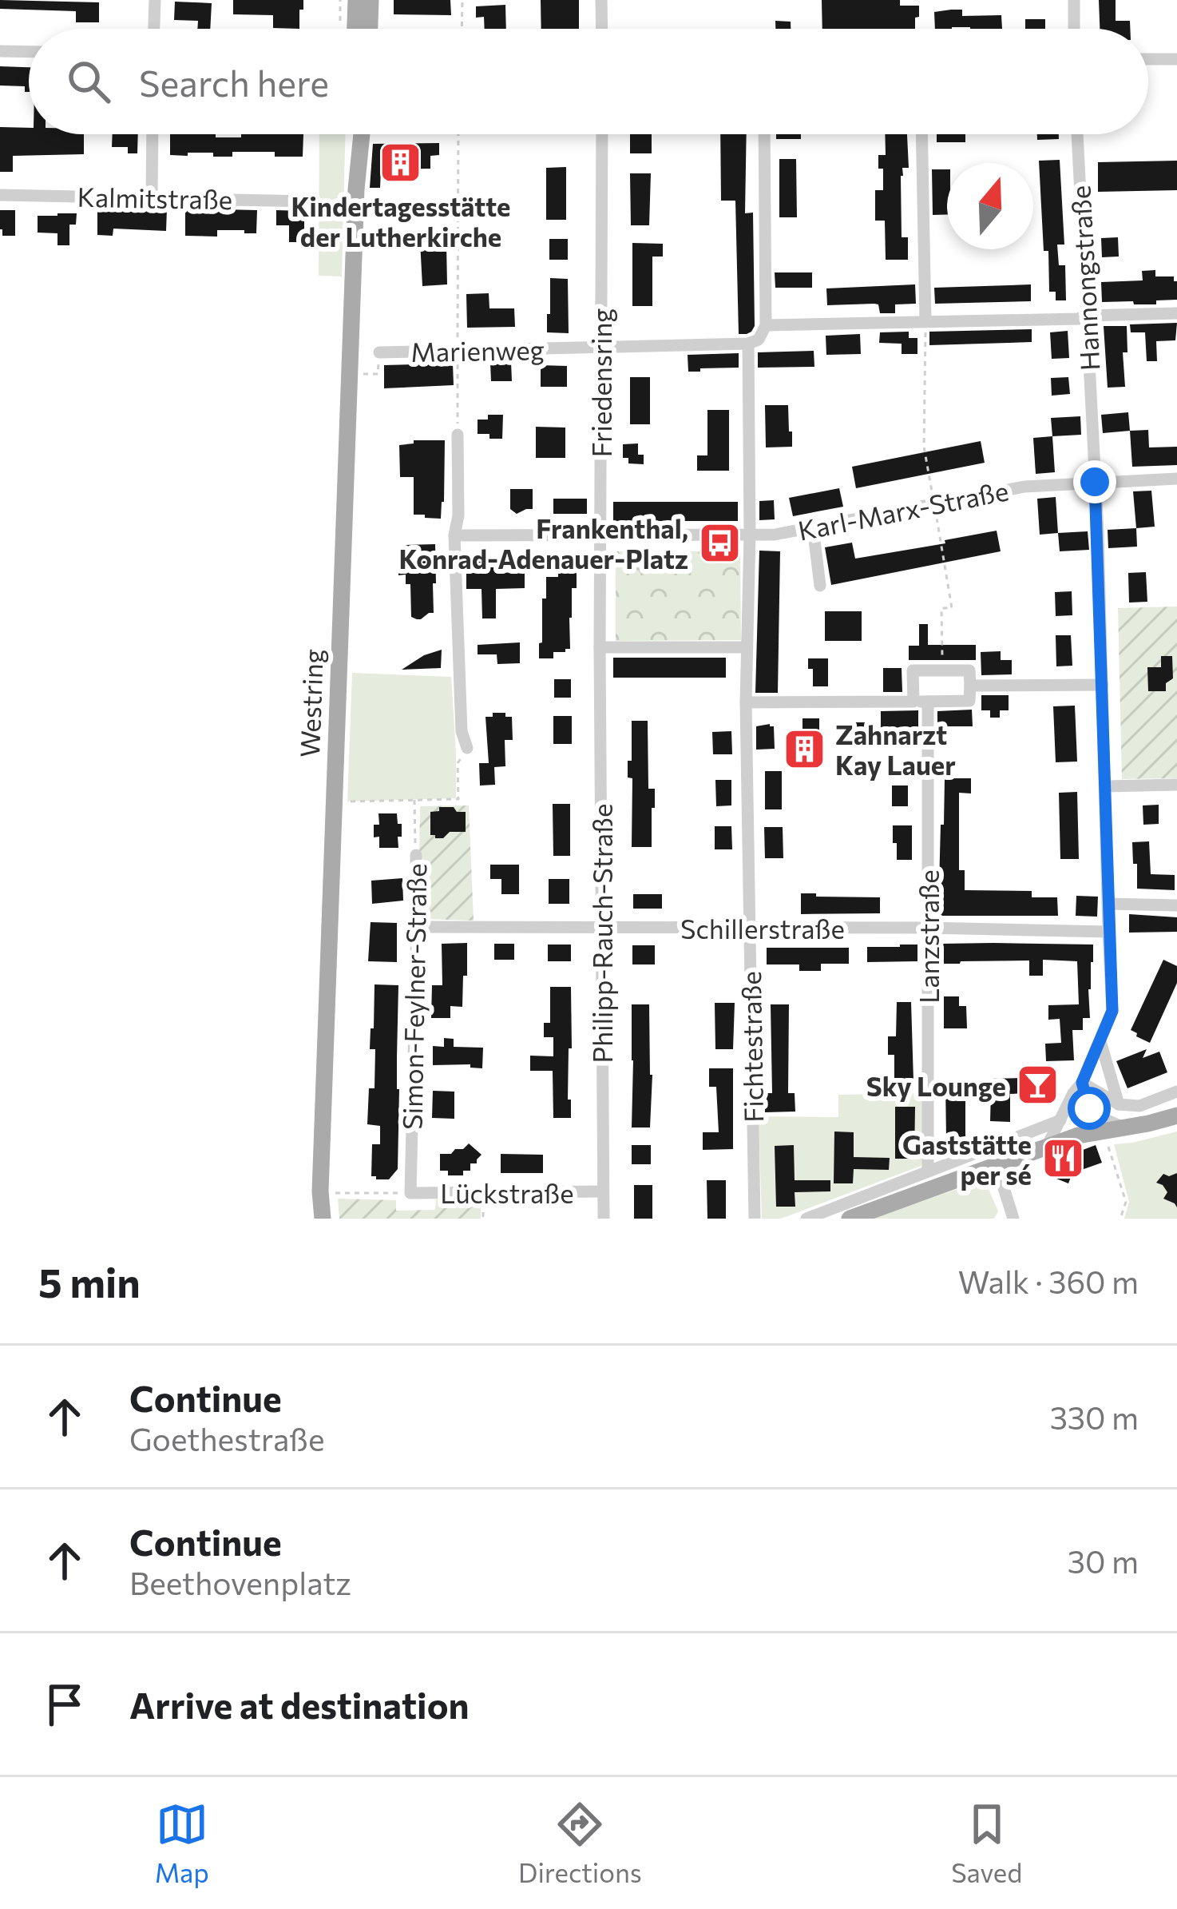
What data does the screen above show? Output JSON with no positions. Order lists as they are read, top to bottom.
{
  "streets": {
    "main road": ["Westring"],
    "street": [
      "Kalmitstraße",
      "Hannongstraße",
      "Marienweg",
      "Friedensring",
      "Karl-Marx-Straße",
      "Schillerstraße",
      "Philipp-Rauch-Straße",
      "Lanzstraße",
      "Simon-Feylner-Straße",
      "Fichtestraße",
      "Lückstraße"
    ]
  },
  "crossings": [
    ["Hannongstraße", "Karl-Marx-Straße"],
    ["Hannongstraße", "Schillerstraße"],
    ["Marienweg", "Friedensring"],
    ["Marienweg", "Fichtestraße"],
    ["Friedensring", "Karl-Marx-Straße"],
    ["Friedensring", "Philipp-Rauch-Straße"],
    ["Karl-Marx-Straße", "Fichtestraße"],
    ["Schillerstraße", "Philipp-Rauch-Straße"],
    ["Schillerstraße", "Lanzstraße"],
    ["Schillerstraße", "Simon-Feylner-Straße"],
    ["Schillerstraße", "Fichtestraße"],
    ["Philipp-Rauch-Straße", "Lückstraße"],
    ["Simon-Feylner-Straße", "Lückstraße"]
  ],
  "places": {
    "building": ["Kindertagesstätte der Lutherkirche", "Zahnarzt Kay Lauer"],
    "bus stop": ["Frankenthal, Konrad-Adenauer-Platz"],
    "bar": ["Sky Lounge"],
    "restaurant": ["Gaststätte per sé"]
  },
  "north": "top",
  "page": {
    "search": "Search here",
    "heading": ["5 min", "Walk · 360 m"],
    "list": [
      ["Continue", "Goethestraße", "330 m"],
      ["Continue", "Beethovenplatz", "30 m"],
      "Arrive at destination"
    ],
    "nav": ["Map", "Directions", "Saved"]
  }
}
